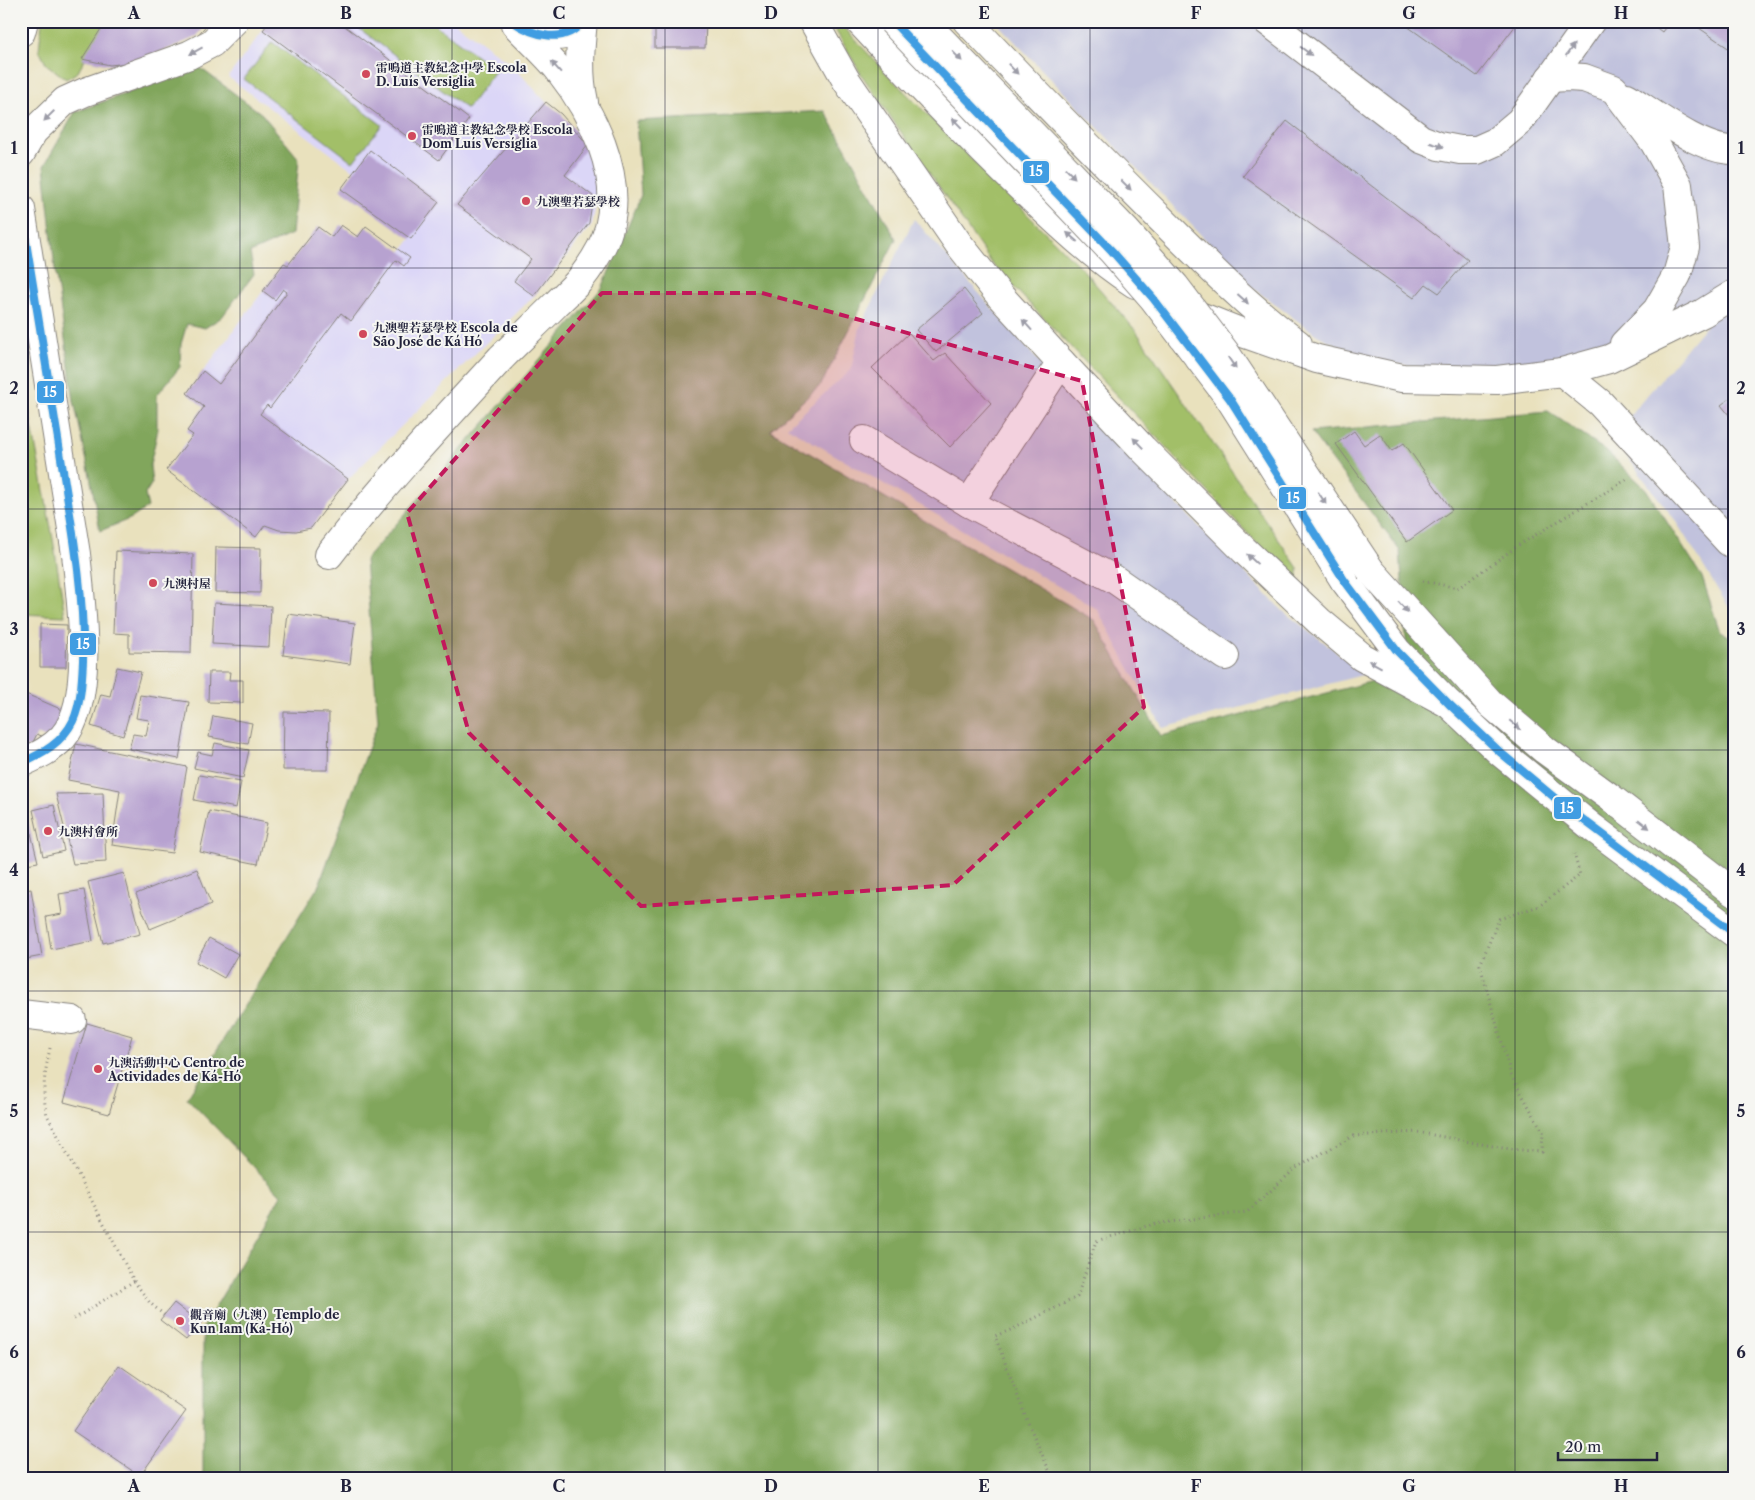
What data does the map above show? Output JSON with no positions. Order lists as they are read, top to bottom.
{
  "places": [
    "雷鳴道主教紀念中學 Escola D. Luís Versiglia",
    "雷鳴道主教紀念學校 Escola Dom Luís Versíglia",
    "九澳聖若瑟學校",
    "九澳聖若瑟學校 Escola de São José de Ká Hó",
    "九澳村屋",
    "九澳村會所",
    "九澳活動中心 Centro de Actividades de Ká-Hó",
    "觀音廟（九澳）Templo de Kun Iam (Ká-Hó)"
  ],
  "lines": ["transit line 15"],
  "scale_bar": "20 m",
  "grid": {
    "columns": [
      "A",
      "B",
      "C",
      "D",
      "E",
      "F",
      "G",
      "H"
    ],
    "rows": [
      "1",
      "2",
      "3",
      "4",
      "5",
      "6"
    ]
  }
}
